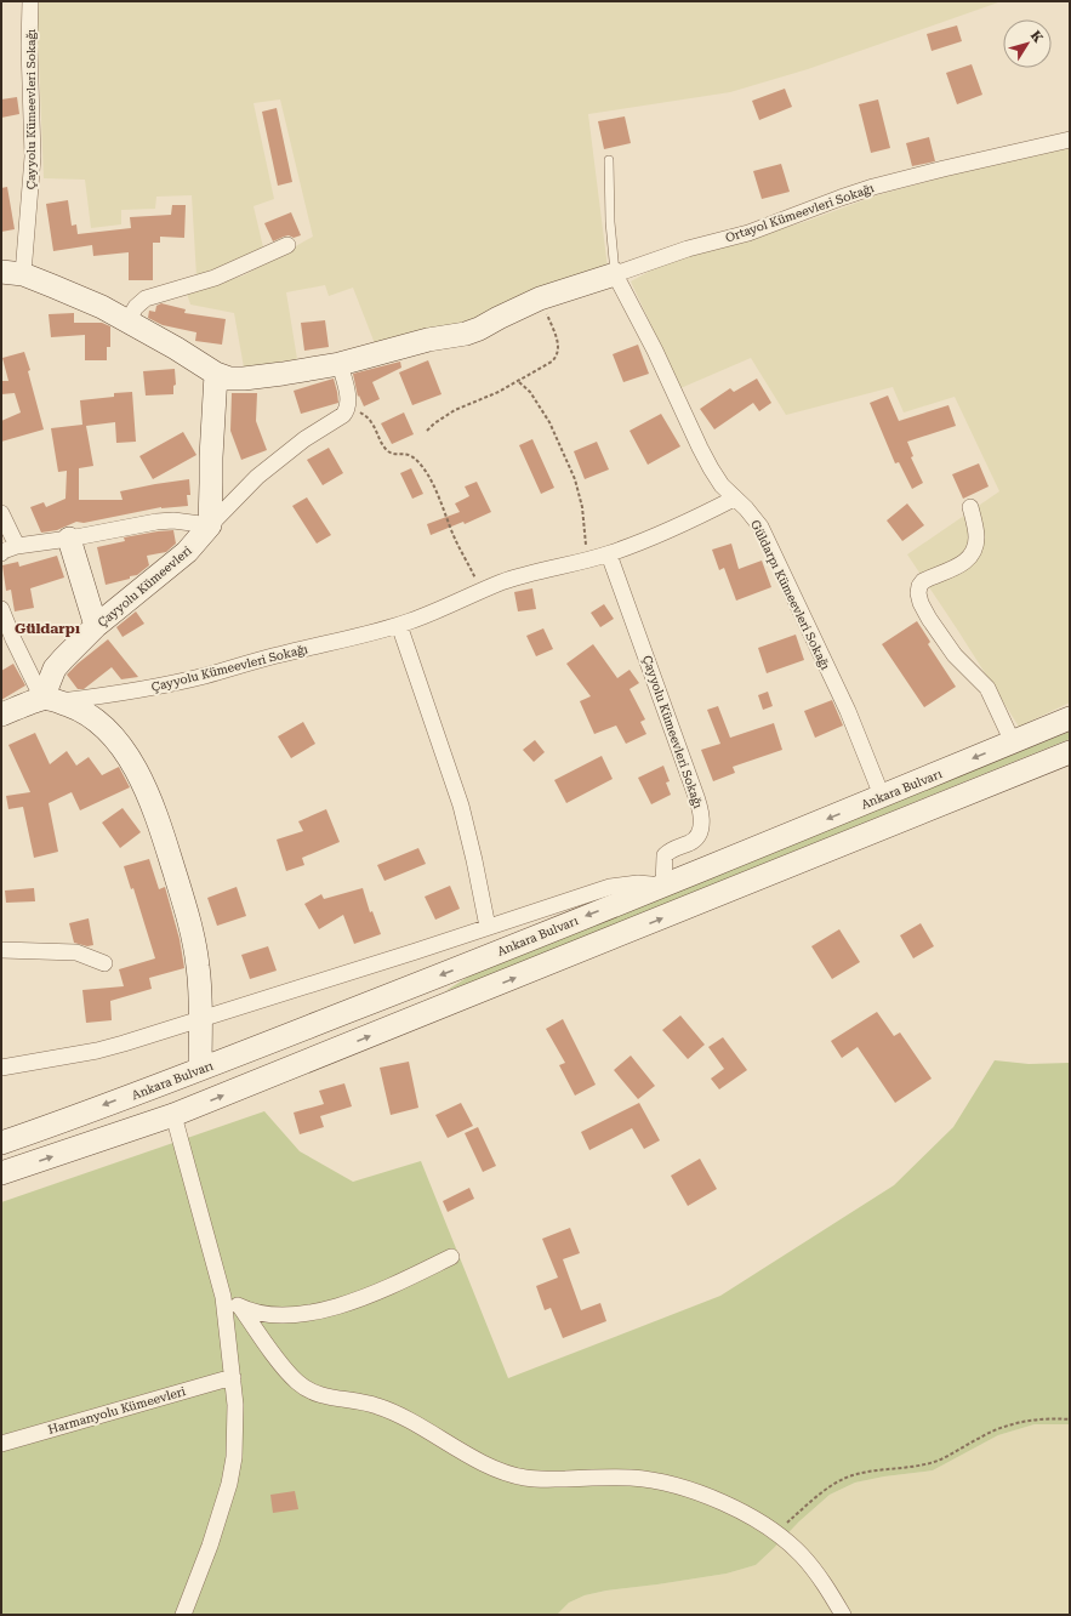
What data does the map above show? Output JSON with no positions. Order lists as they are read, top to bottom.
{
  "streets": {
    "main road": ["Çayyolu Kümeevleri Sokağı", "Çayyolu Kümeevleri", "Ankara Bulvarı"],
    "street": ["Ortayol Kümeevleri Sokağı", "Güldarpı Kümeevleri Sokağı", "Harmanyolu Kümeevleri"]
  },
  "crossings": [
    ["Çayyolu Kümeevleri Sokağı", "Ortayol Kümeevleri Sokağı"],
    ["Çayyolu Kümeevleri Sokağı", "Çayyolu Kümeevleri"],
    ["Çayyolu Kümeevleri Sokağı", "Güldarpı Kümeevleri Sokağı"],
    ["Çayyolu Kümeevleri Sokağı", "Ankara Bulvarı"],
    ["Ortayol Kümeevleri Sokağı", "Güldarpı Kümeevleri Sokağı"],
    ["Güldarpı Kümeevleri Sokağı", "Ankara Bulvarı"]
  ],
  "districts": ["Güldarpı"],
  "north": "top right"
}
